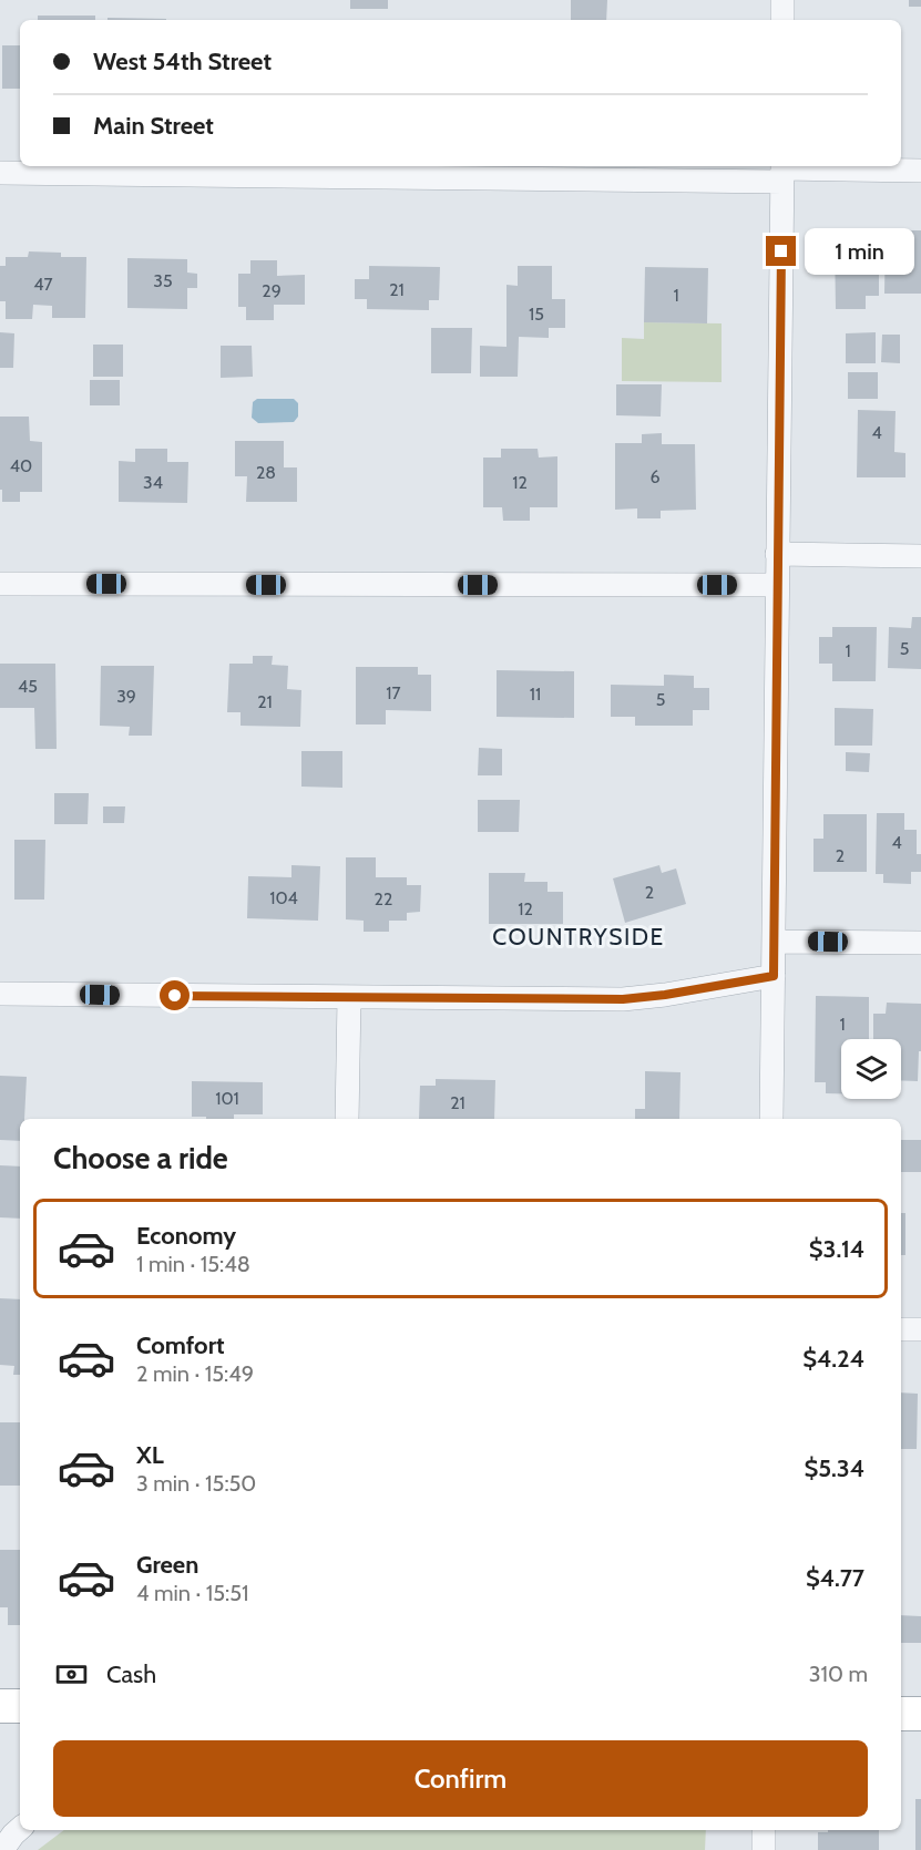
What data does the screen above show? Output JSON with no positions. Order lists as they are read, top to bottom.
{
  "districts": ["COUNTRYSIDE"],
  "house_numbers": [
    "35",
    "47",
    "21",
    "29",
    "1",
    "15",
    "4",
    "40",
    "28",
    "6",
    "34",
    "12",
    "5",
    "1",
    "45",
    "17",
    "11",
    "39",
    "5",
    "21",
    "4",
    "2",
    "2",
    "104",
    "22",
    "12",
    "1",
    "101",
    "21"
  ],
  "page": {
    "banner": ["West 54th Street", "Main Street"],
    "bubble": "1 min",
    "heading": "Choose a ride",
    "list": [
      {
        "name": "Economy",
        "note": "1 min · 15:48",
        "value": "$3.14"
      },
      {
        "name": "Comfort",
        "note": "2 min · 15:49",
        "value": "$4.24"
      },
      {
        "name": "XL",
        "note": "3 min · 15:50",
        "value": "$5.34"
      },
      {
        "name": "Green",
        "note": "4 min · 15:51",
        "value": "$4.77"
      }
    ],
    "pay": ["Cash", "310 m"],
    "buttons": "Confirm"
  }
}
